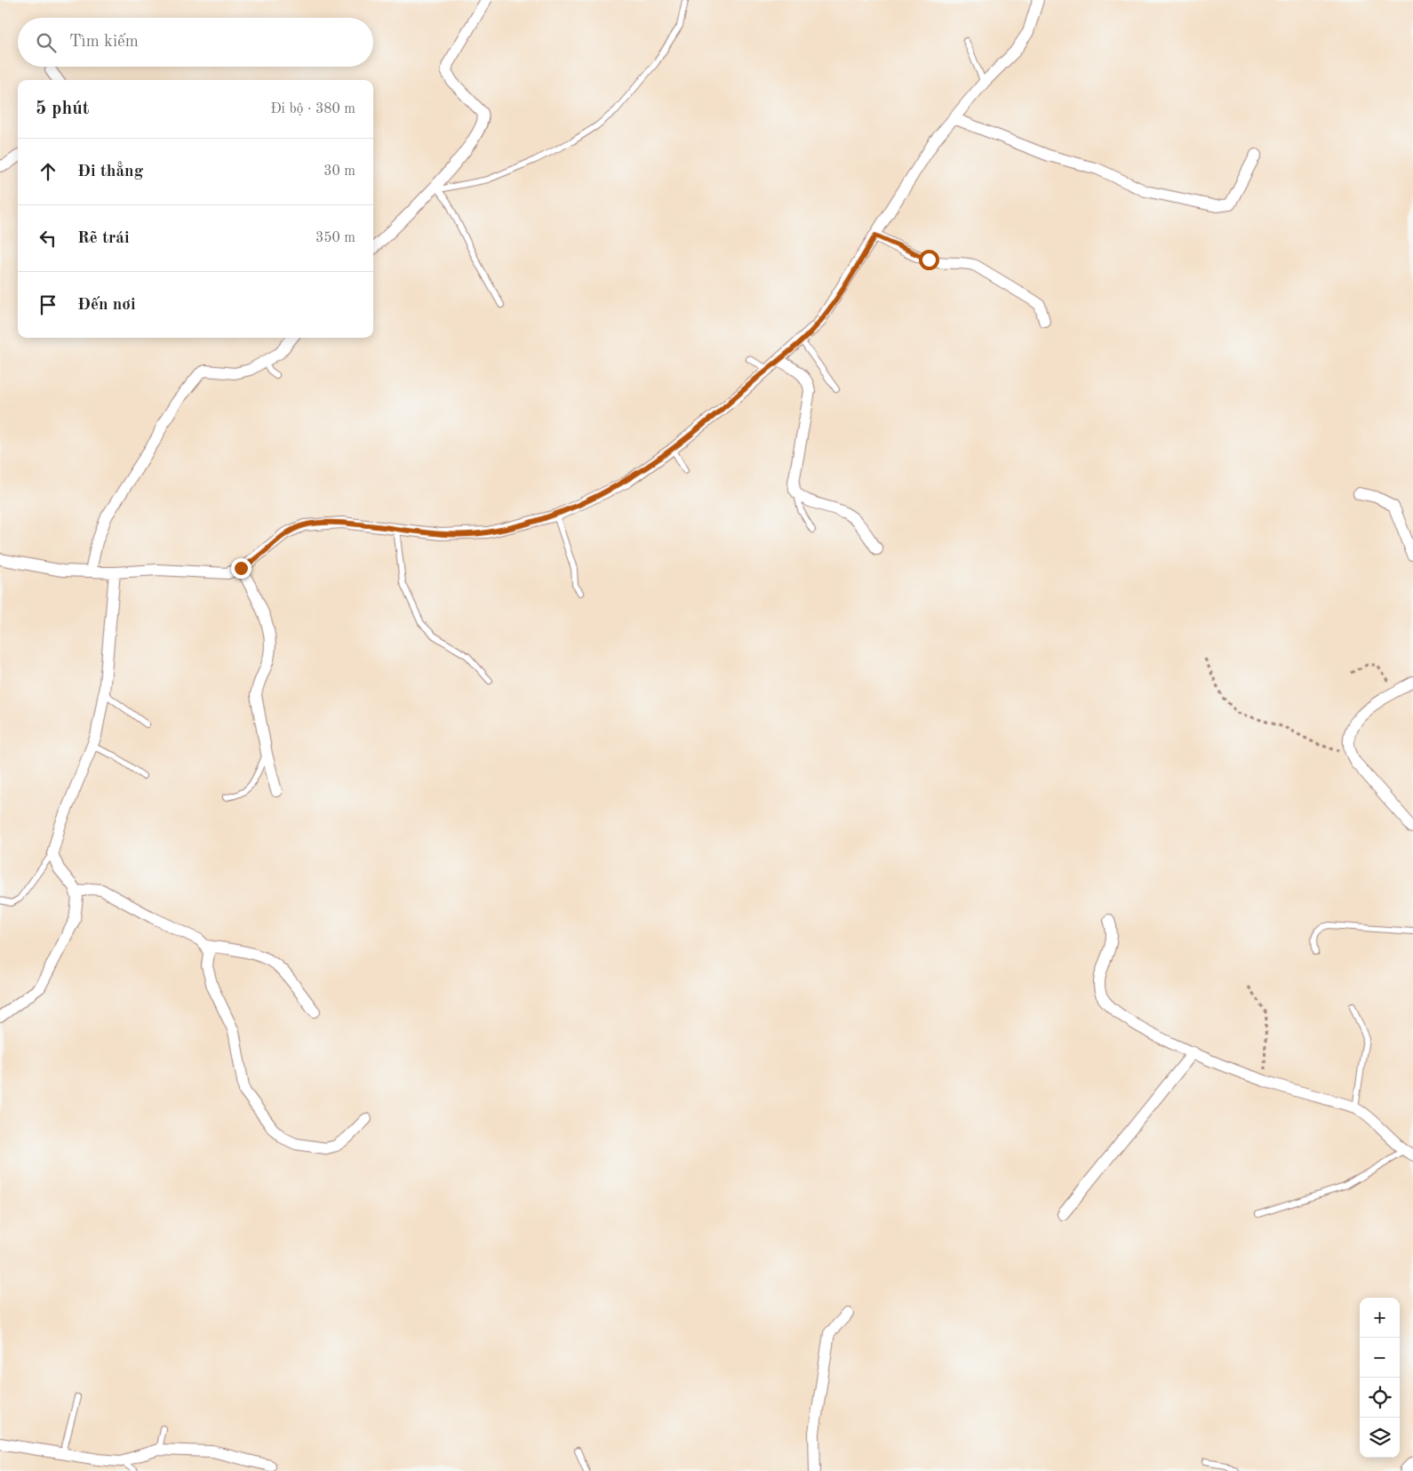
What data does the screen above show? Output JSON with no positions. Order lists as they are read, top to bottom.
{
  "page": {
    "search": "Tìm kiếm",
    "heading": ["5 phút", "Đi bộ · 380 m"],
    "list": [
      ["Đi thẳng", "30 m"],
      ["Rẽ trái", "350 m"],
      "Đến nơi"
    ],
    "map_buttons": ["+", "−"]
  }
}
